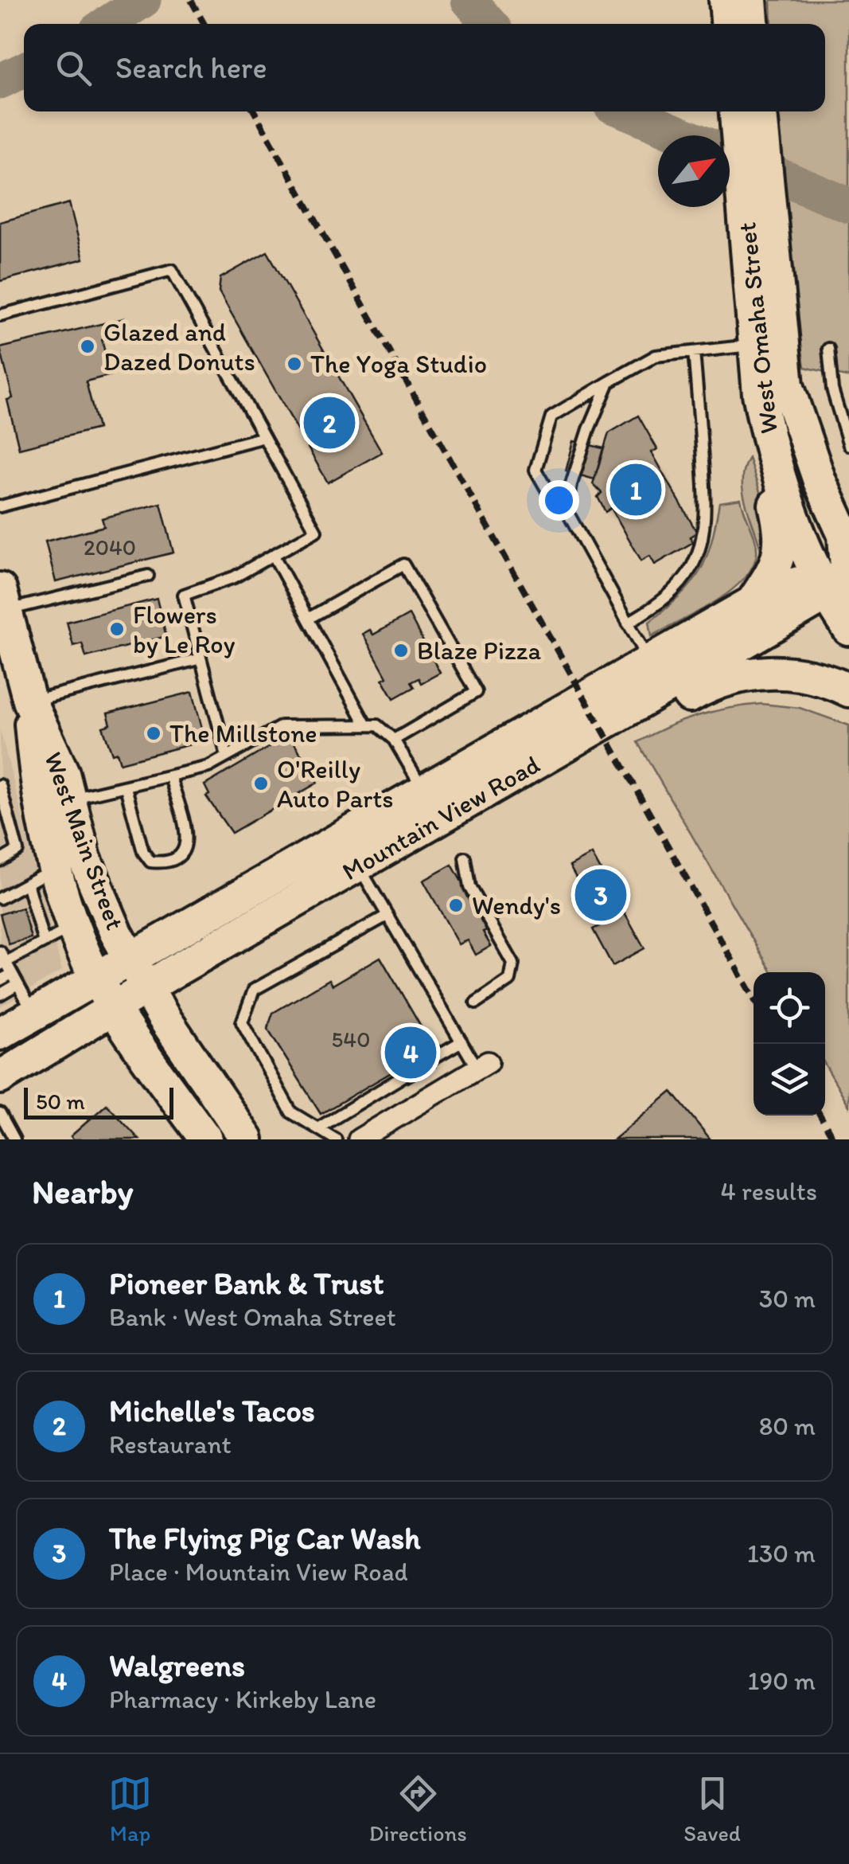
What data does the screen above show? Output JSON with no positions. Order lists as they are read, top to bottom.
{
  "streets": {
    "main road": ["West Omaha Street", "Mountain View Road", "West Main Street"]
  },
  "crossings": [
    ["West Omaha Street", "Mountain View Road"],
    ["Mountain View Road", "West Main Street"]
  ],
  "places": [
    "Glazed and Dazed Donuts",
    "The Yoga Studio",
    "Flowers by Le Roy",
    "Blaze Pizza",
    "The Millstone",
    "O'Reilly Auto Parts",
    "Wendy's"
  ],
  "house_numbers": ["2040", "540"],
  "scale_bar": "50 m",
  "north": "top right",
  "page": {
    "search": "Search here",
    "pins": [
      "2",
      "1",
      "3",
      "4"
    ],
    "scale": "50 m",
    "heading": ["Nearby", "4 results"],
    "list": [
      {
        "mark": "1",
        "name": "Pioneer Bank & Trust",
        "note": "Bank · West Omaha Street",
        "value": "30 m"
      },
      {
        "mark": "2",
        "name": "Michelle's Tacos",
        "note": "Restaurant",
        "value": "80 m"
      },
      {
        "mark": "3",
        "name": "The Flying Pig Car Wash",
        "note": "Place · Mountain View Road",
        "value": "130 m"
      },
      {
        "mark": "4",
        "name": "Walgreens",
        "note": "Pharmacy · Kirkeby Lane",
        "value": "190 m"
      }
    ],
    "nav": ["Map", "Directions", "Saved"]
  }
}
